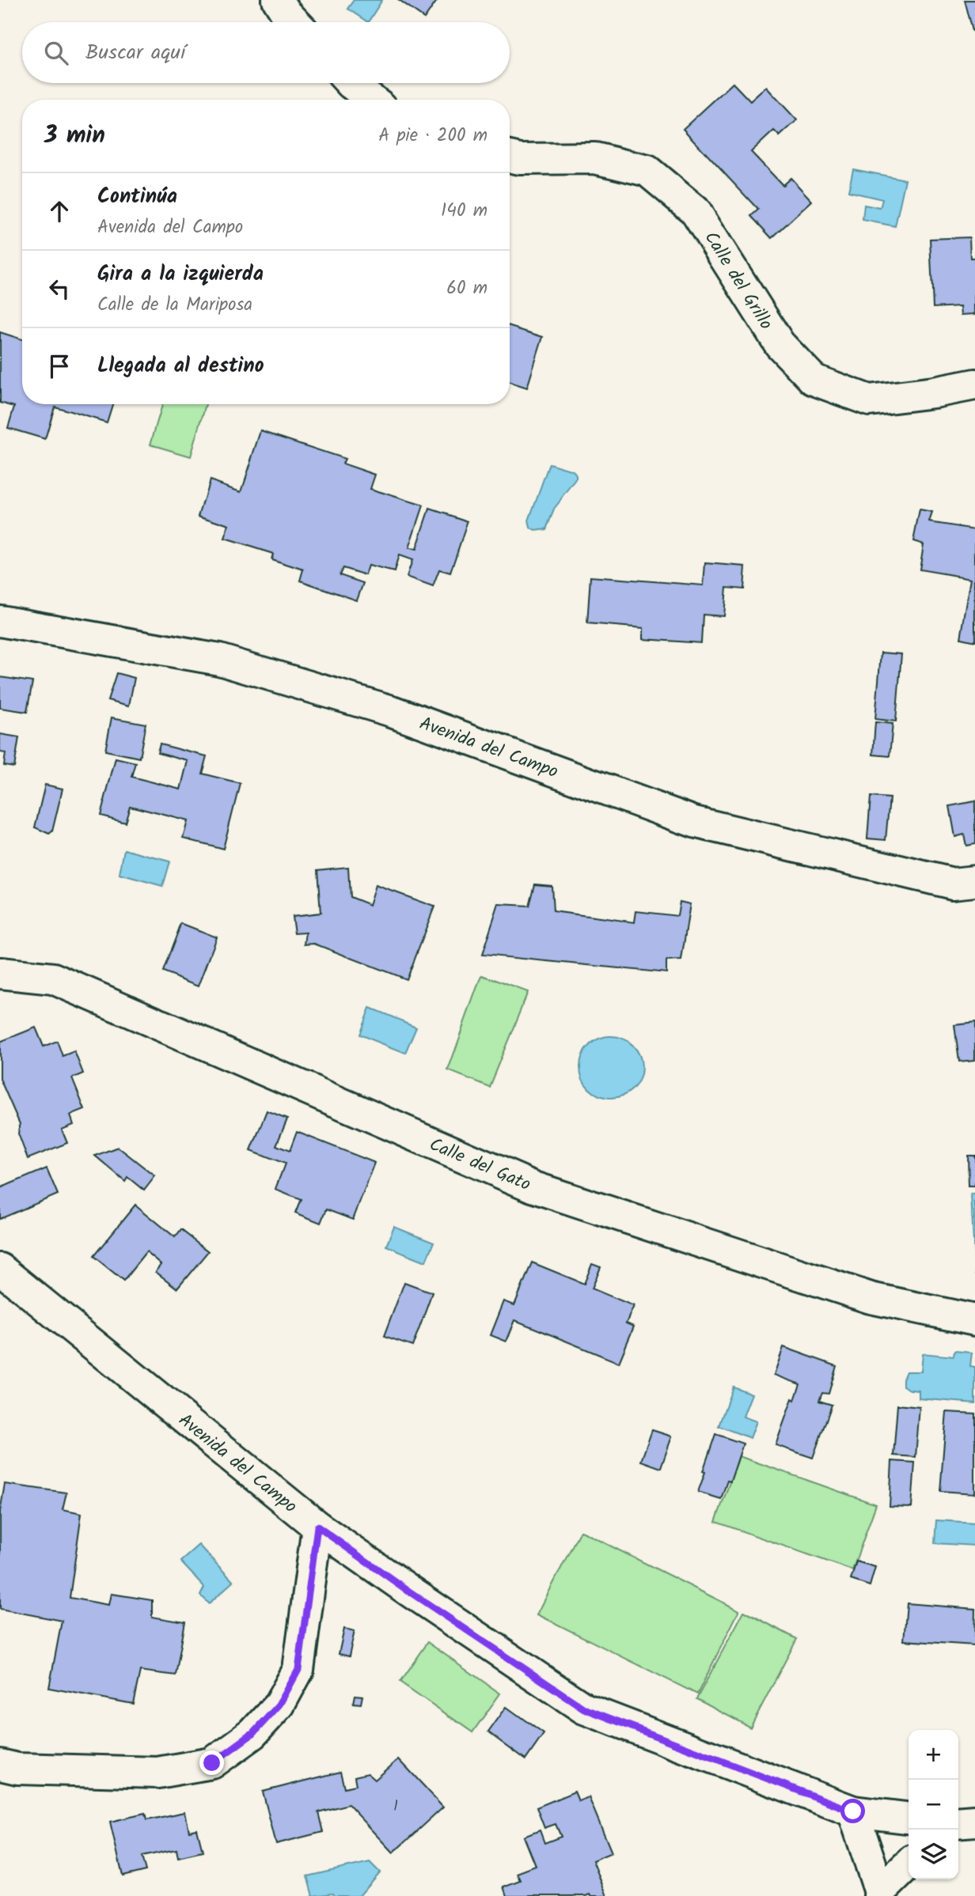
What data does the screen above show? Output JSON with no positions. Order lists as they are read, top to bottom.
{
  "streets": {
    "street": ["Calle del Grillo", "Avenida del Campo", "Calle del Gato"]
  },
  "house_numbers": ["1"],
  "page": {
    "search": "Buscar aquí",
    "heading": ["3 min", "A pie · 200 m"],
    "list": [
      ["Continúa", "Avenida del Campo", "140 m"],
      ["Gira a la izquierda", "Calle de la Mariposa", "60 m"],
      "Llegada al destino"
    ],
    "map_buttons": ["+", "−"]
  }
}
